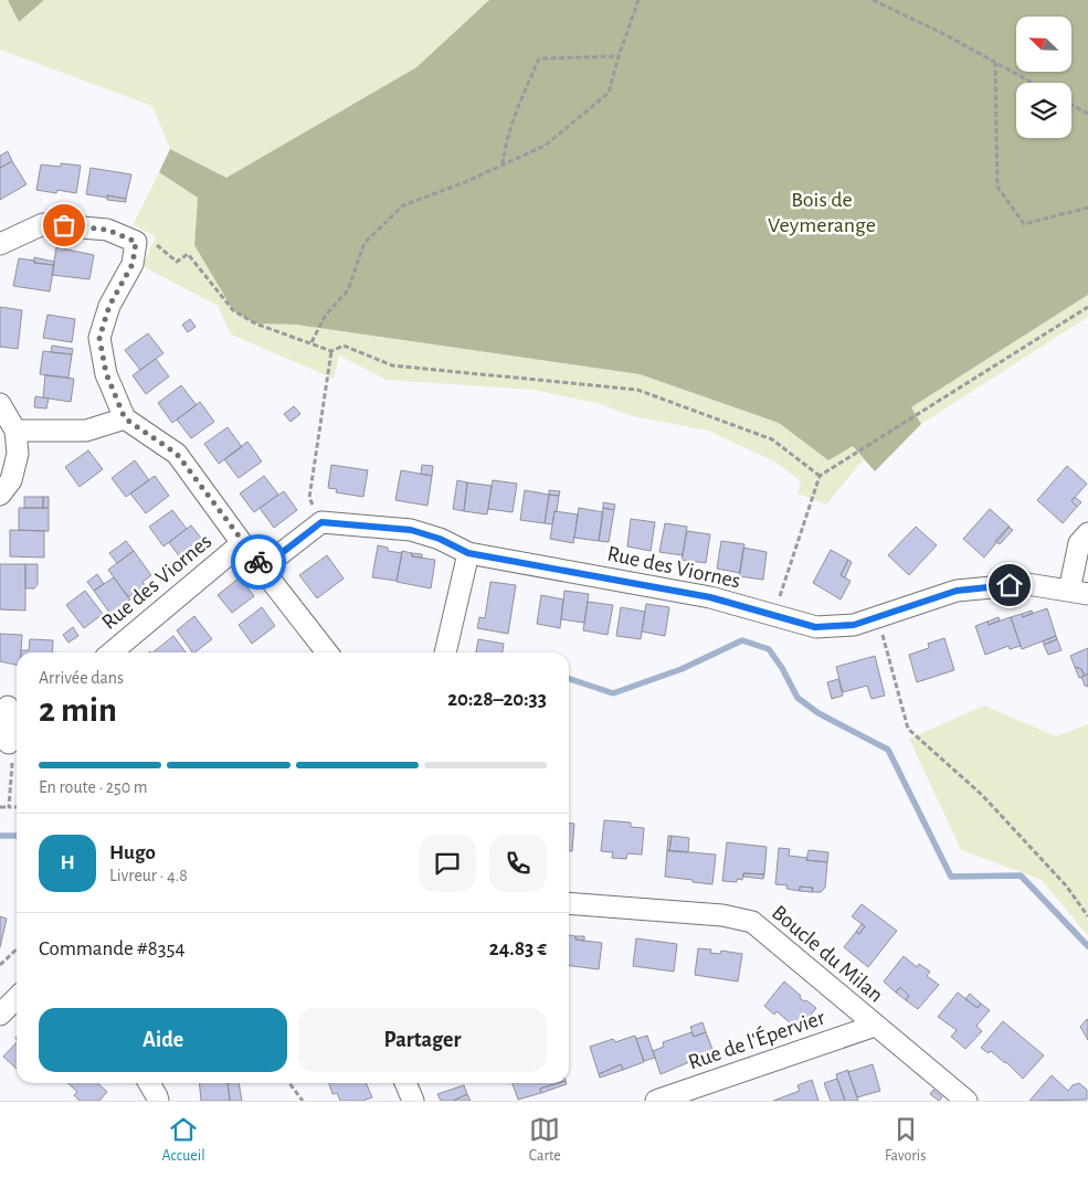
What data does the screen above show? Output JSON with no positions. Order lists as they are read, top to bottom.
{
  "streets": {
    "street": ["Rue des Viornes", "Boucle du Milan", "Rue de l'Épervier"]
  },
  "crossings": [
    ["Boucle du Milan", "Rue de l'Épervier"]
  ],
  "parks": ["Bois de Veymerange"],
  "north": "top left",
  "page": {
    "heading": ["2 min", "Arrivée dans", "20:28–20:33"],
    "panel": [
      "Hugo",
      "Livreur · 4.8",
      "Commande #8354",
      "24.83 €"
    ],
    "bar": "En route · 250 m",
    "round": "H",
    "buttons": ["Aide", "Partager"],
    "tabs": ["Accueil", "Carte", "Favoris"]
  }
}
